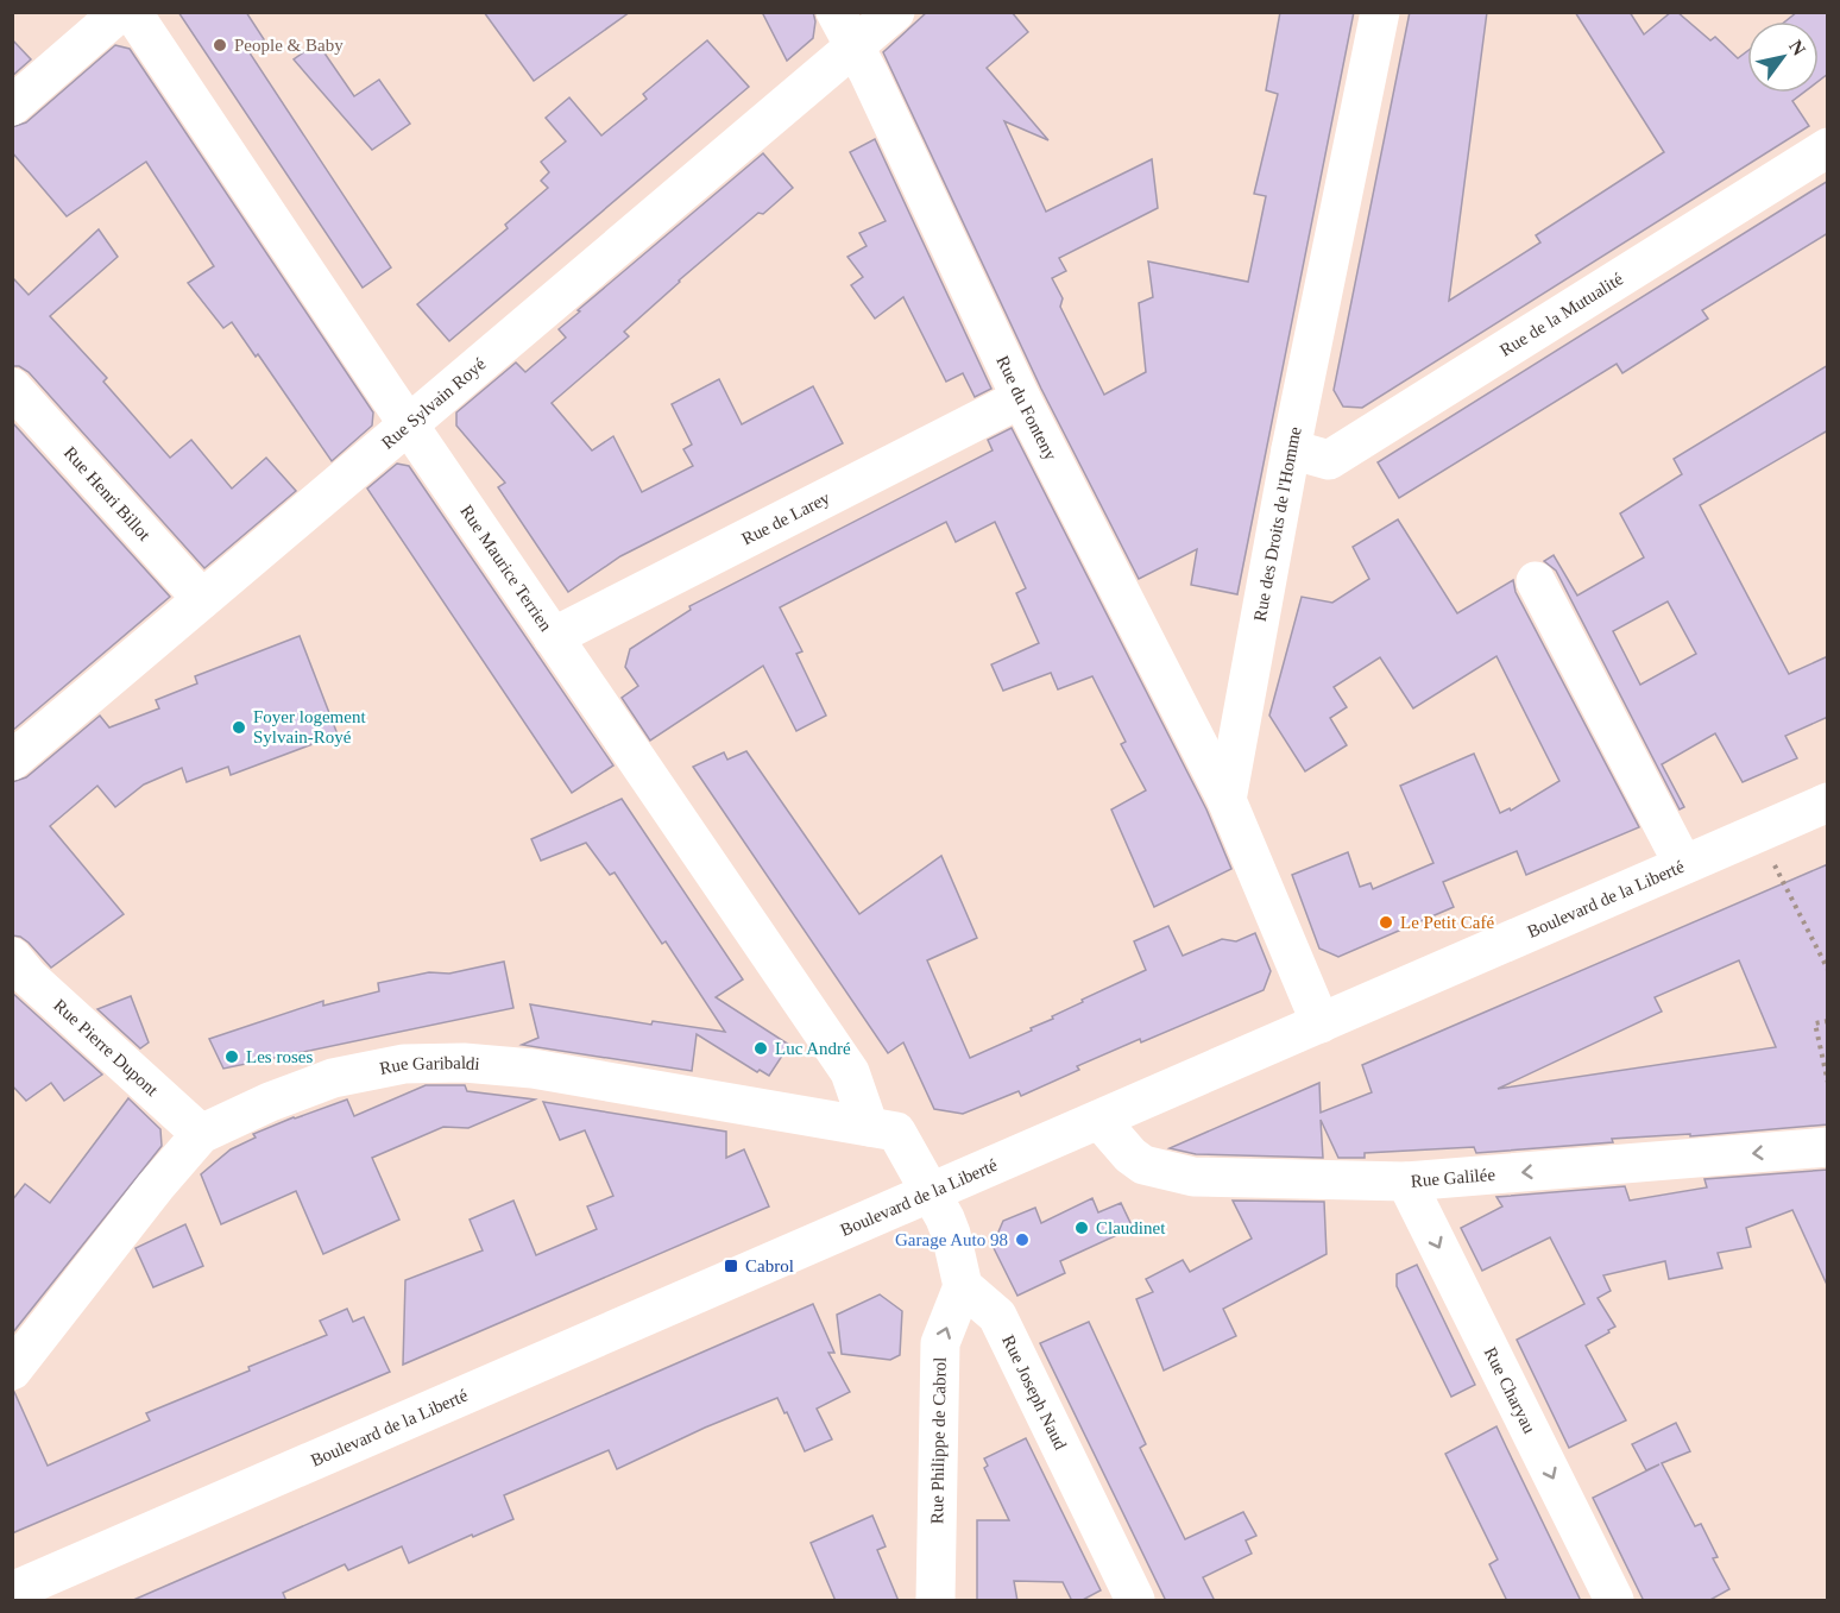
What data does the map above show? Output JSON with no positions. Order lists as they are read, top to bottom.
{
  "streets": {
    "street": [
      "Rue de la Mutualité",
      "Rue Sylvain Royé",
      "Rue du Fonteny",
      "Rue Henri Billot",
      "Rue de Larey",
      "Rue des Droits de l'Homme",
      "Rue Maurice Terrien",
      "Boulevard de la Liberté",
      "Rue Pierre Dupont",
      "Rue Garibaldi",
      "Rue Galilée",
      "Rue Charyau",
      "Rue Joseph Naud",
      "Rue Philippe de Cabrol"
    ]
  },
  "crossings": [
    ["Rue de la Mutualité", "Rue des Droits de l'Homme"],
    ["Rue Sylvain Royé", "Rue du Fonteny"],
    ["Rue Sylvain Royé", "Rue Henri Billot"],
    ["Rue Sylvain Royé", "Rue Maurice Terrien"],
    ["Rue du Fonteny", "Rue de Larey"],
    ["Rue du Fonteny", "Rue des Droits de l'Homme"],
    ["Rue de Larey", "Rue Maurice Terrien"],
    ["Rue Maurice Terrien", "Rue Garibaldi"],
    ["Boulevard de la Liberté", "Rue Garibaldi"],
    ["Boulevard de la Liberté", "Rue Galilée"],
    ["Rue Pierre Dupont", "Rue Garibaldi"],
    ["Rue Galilée", "Rue Charyau"],
    ["Rue Joseph Naud", "Rue Philippe de Cabrol"]
  ],
  "one_way": ["Rue Galilée", "Rue Charyau", "Rue Philippe de Cabrol"],
  "places": {
    "other": [
      "People & Baby",
      "Foyer logement Sylvain-Royé",
      "Le Petit Café",
      "Luc André",
      "Les roses",
      "Claudinet",
      "Garage Auto 98"
    ],
    "transit": ["Cabrol"]
  },
  "north": "top right"
}
